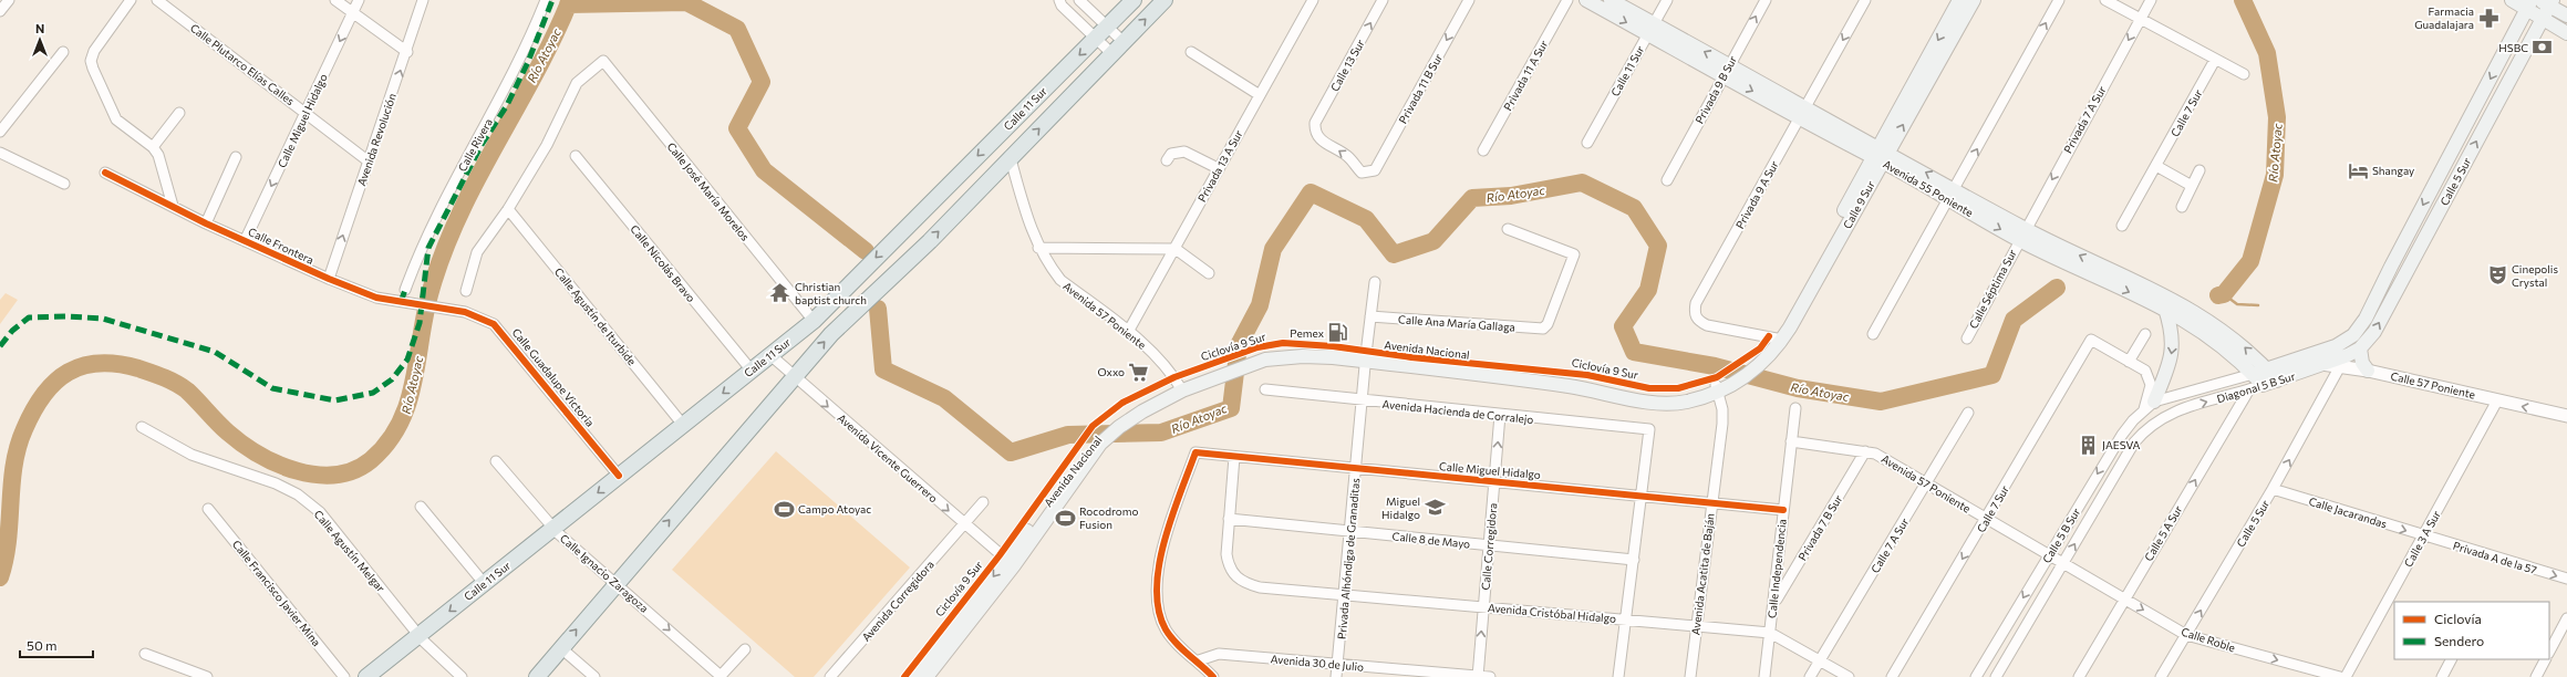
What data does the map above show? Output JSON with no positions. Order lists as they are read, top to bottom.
{
  "streets": {
    "main road": [
      "Calle 11 Sur",
      "Calle 5 Sur",
      "Avenida 55 Poniente",
      "Calle 9 Sur",
      "Avenida Nacional",
      "Diagonal 5 B Sur"
    ],
    "street": [
      "Calle Plutarco Elías Calles",
      "Calle 13 Sur",
      "Privada 11 A Sur",
      "Privada 11 B Sur",
      "Privada 9 B Sur",
      "Calle 7 Sur",
      "Privada 7 A Sur",
      "Calle Miguel Hidalgo",
      "Avenida Revolución",
      "Calle Rivera",
      "Privada 13 A Sur",
      "Calle José María Morelos",
      "Privada 9 A Sur",
      "Calle Frontera",
      "Calle Nicolás Bravo",
      "Calle Séptima Sur",
      "Avenida 57 Poniente",
      "Calle Agustín de Iturbide",
      "Calle Ana María Gallaga",
      "Calle Guadalupe Victoria",
      "Calle 57 Poniente",
      "Avenida Hacienda de Corralejo",
      "Avenida Vicente Guerrero",
      "Calle Jacarandas",
      "Privada 7 B Sur",
      "Calle 5 A Sur",
      "Calle 5 B Sur",
      "Calle 3 A Sur",
      "Calle 8 de Mayo",
      "Calle 7 A Sur",
      "Calle Corregidora",
      "Calle Agustín Melgar",
      "Privada A de la 57",
      "Privada Alhóndiga de Granaditas",
      "Calle Independencia",
      "Calle Ignacio Zaragoza",
      "Avenida Acatita de Baján",
      "Calle Francisco Javier Mina",
      "Avenida Corregidora",
      "Avenida Cristóbal Hidalgo",
      "Calle Roble",
      "Avenida 30 de Julio"
    ],
    "cycle path": ["Ciclovía 9 Sur"]
  },
  "crossings": [
    ["Calle Plutarco Elías Calles", "Calle Miguel Hidalgo"],
    ["Calle Plutarco Elías Calles", "Avenida Revolución"],
    ["Calle 13 Sur", "Privada 11 B Sur"],
    ["Calle 11 Sur", "Avenida 55 Poniente"],
    ["Calle 11 Sur", "Calle José María Morelos"],
    ["Calle 11 Sur", "Calle Nicolás Bravo"],
    ["Calle 11 Sur", "Calle Agustín de Iturbide"],
    ["Calle 11 Sur", "Calle Guadalupe Victoria"],
    ["Calle 11 Sur", "Avenida Vicente Guerrero"],
    ["Calle 11 Sur", "Calle Agustín Melgar"],
    ["Calle 11 Sur", "Calle Ignacio Zaragoza"],
    ["Privada 9 B Sur", "Avenida 55 Poniente"],
    ["Calle 7 Sur", "Avenida 57 Poniente"],
    ["Privada 7 A Sur", "Avenida 55 Poniente"],
    ["Privada 7 A Sur", "Calle Séptima Sur"],
    ["Calle Miguel Hidalgo", "Calle Frontera"],
    ["Calle Miguel Hidalgo", "Avenida Hacienda de Corralejo"],
    ["Calle Miguel Hidalgo", "Calle Corregidora"],
    ["Calle Miguel Hidalgo", "Privada Alhóndiga de Granaditas"],
    ["Calle Miguel Hidalgo", "Calle Independencia"],
    ["Calle Miguel Hidalgo", "Avenida Acatita de Baján"],
    ["Calle Miguel Hidalgo", "Avenida 30 de Julio"],
    ["Avenida Revolución", "Calle Frontera"],
    ["Privada 13 A Sur", "Avenida 57 Poniente"],
    ["Calle 5 Sur", "Calle 57 Poniente"],
    ["Calle 5 Sur", "Diagonal 5 B Sur"],
    ["Calle 5 Sur", "Calle Jacarandas"],
    ["Calle 5 Sur", "Calle Roble"],
    ["Avenida 55 Poniente", "Privada 9 A Sur"],
    ["Avenida 55 Poniente", "Calle 9 Sur"],
    ["Avenida 55 Poniente", "Calle Séptima Sur"],
    ["Avenida 55 Poniente", "Diagonal 5 B Sur"],
    ["Calle José María Morelos", "Calle Agustín de Iturbide"],
    ["Privada 9 A Sur", "Calle 9 Sur"],
    ["Privada 9 A Sur", "Avenida Nacional"],
    ["Calle 9 Sur", "Avenida Nacional"],
    ["Calle Frontera", "Calle Guadalupe Victoria"],
    ["Avenida 57 Poniente", "Avenida Nacional"],
    ["Avenida 57 Poniente", "Privada 7 B Sur"],
    ["Avenida 57 Poniente", "Calle 5 B Sur"],
    ["Avenida 57 Poniente", "Calle 7 A Sur"],
    ["Avenida 57 Poniente", "Calle Independencia"],
    ["Avenida 57 Poniente", "Calle Roble"],
    ["Calle Ana María Gallaga", "Privada Alhóndiga de Granaditas"],
    ["Avenida Nacional", "Avenida Vicente Guerrero"],
    ["Avenida Nacional", "Privada Alhóndiga de Granaditas"],
    ["Avenida Nacional", "Avenida Acatita de Baján"],
    ["Calle 57 Poniente", "Diagonal 5 B Sur"],
    ["Calle 57 Poniente", "Calle 3 A Sur"],
    ["Diagonal 5 B Sur", "Calle 5 A Sur"],
    ["Diagonal 5 B Sur", "Calle 5 B Sur"],
    ["Avenida Hacienda de Corralejo", "Calle Corregidora"],
    ["Avenida Hacienda de Corralejo", "Privada Alhóndiga de Granaditas"],
    ["Avenida Vicente Guerrero", "Avenida Corregidora"],
    ["Calle Jacarandas", "Calle 3 A Sur"],
    ["Calle Jacarandas", "Privada A de la 57"],
    ["Privada 7 B Sur", "Calle Independencia"],
    ["Calle 5 A Sur", "Calle Roble"],
    ["Calle 5 B Sur", "Calle Roble"],
    ["Calle 3 A Sur", "Privada A de la 57"],
    ["Calle 8 de Mayo", "Calle Corregidora"],
    ["Calle 8 de Mayo", "Privada Alhóndiga de Granaditas"],
    ["Calle 8 de Mayo", "Avenida Cristóbal Hidalgo"],
    ["Calle 7 A Sur", "Avenida Cristóbal Hidalgo"],
    ["Calle Corregidora", "Avenida Cristóbal Hidalgo"],
    ["Calle Corregidora", "Avenida 30 de Julio"],
    ["Privada Alhóndiga de Granaditas", "Avenida Cristóbal Hidalgo"],
    ["Privada Alhóndiga de Granaditas", "Avenida 30 de Julio"],
    ["Calle Independencia", "Avenida Cristóbal Hidalgo"],
    ["Avenida Acatita de Baján", "Avenida Cristóbal Hidalgo"]
  ],
  "one_way": [
    "Privada 11 B Sur",
    "Privada 9 B Sur",
    "Avenida Revolución",
    "Avenida Vicente Guerrero",
    "Calle Jacarandas",
    "Calle 5 A Sur",
    "Calle Corregidora",
    "Privada A de la 57",
    "Calle Roble"
  ],
  "water": ["Río Atoyac"],
  "places": {
    "pharmacy": ["Farmacia Guadalajara"],
    "bank": ["HSBC"],
    "hotel": ["Shangay"],
    "theatre": ["Cinepolis Crystal"],
    "temple": ["Christian baptist church"],
    "fuel station": ["Pemex"],
    "supermarket": ["Oxxo"],
    "building": ["JAESVA"],
    "school or university": ["Miguel Hidalgo"],
    "sports": ["Campo Atoyac", "Rocodromo Fusion"]
  },
  "legend": ["Ciclovía", "Sendero"],
  "scale_bar": "50 m",
  "north": "top"
}
